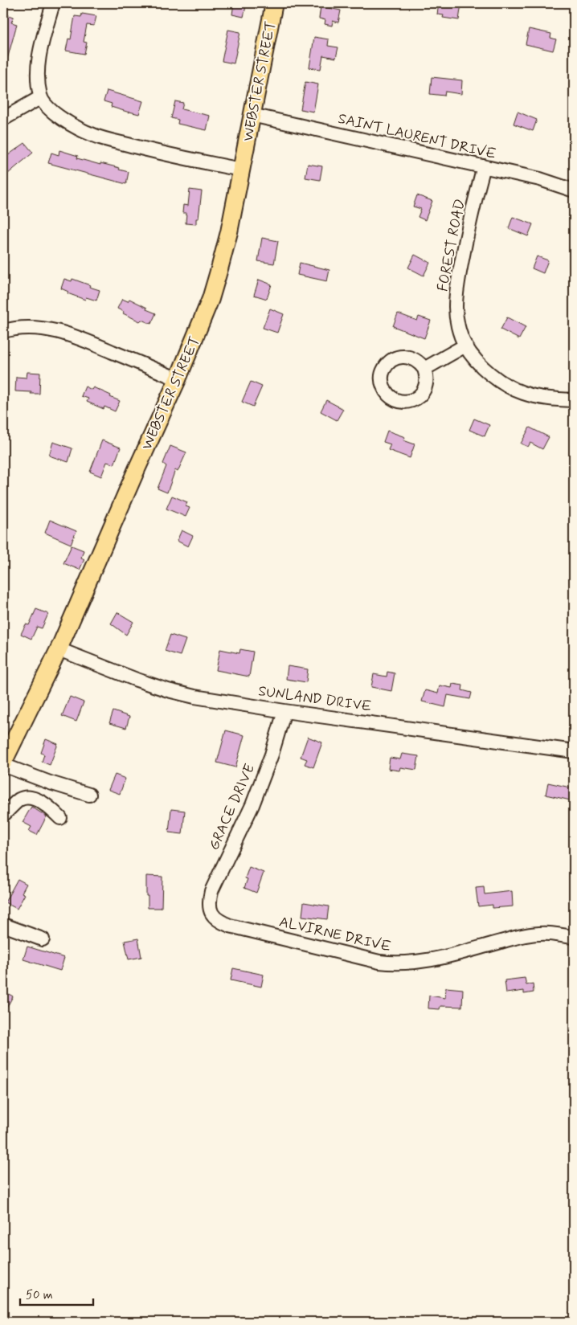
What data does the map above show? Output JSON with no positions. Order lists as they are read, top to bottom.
{
  "streets": {
    "main road": ["WEBSTER STREET"],
    "street": [
      "SAINT LAURENT DRIVE",
      "FOREST ROAD",
      "SUNLAND DRIVE",
      "GRACE DRIVE",
      "ALVIRNE DRIVE"
    ]
  },
  "crossings": [
    ["WEBSTER STREET", "SAINT LAURENT DRIVE"],
    ["WEBSTER STREET", "SUNLAND DRIVE"],
    ["SAINT LAURENT DRIVE", "FOREST ROAD"],
    ["SUNLAND DRIVE", "GRACE DRIVE"],
    ["GRACE DRIVE", "ALVIRNE DRIVE"]
  ],
  "scale_bar": "50 m"
}
